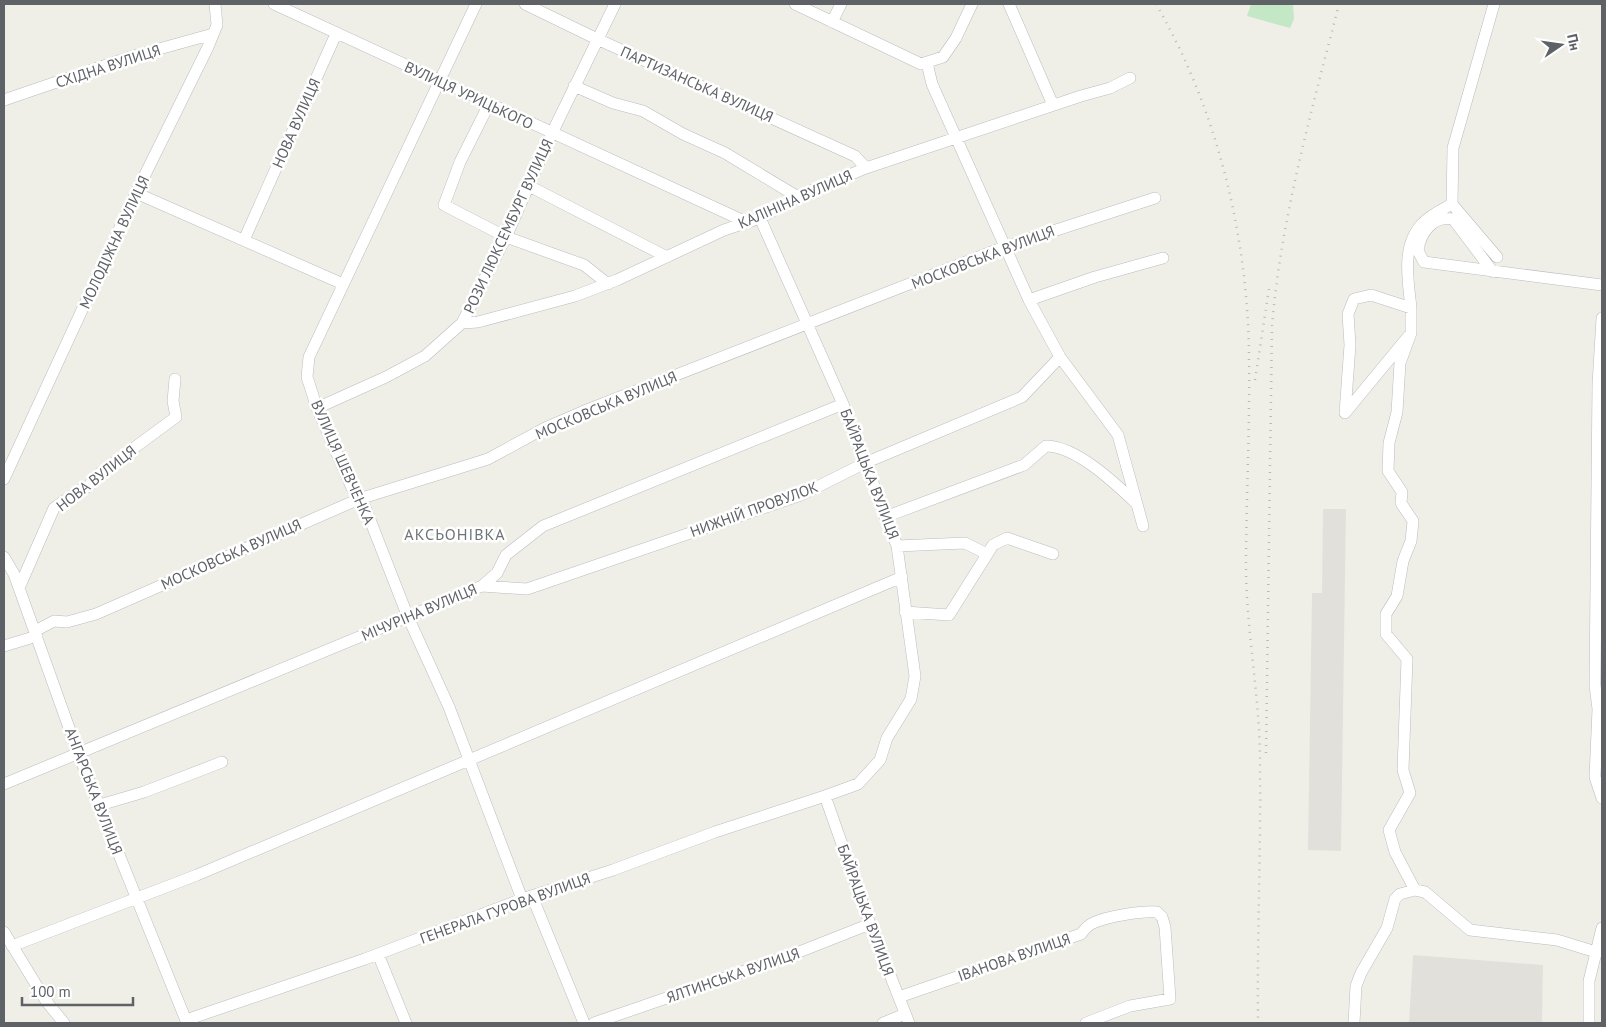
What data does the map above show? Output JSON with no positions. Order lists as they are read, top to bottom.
{
  "streets": {
    "street": [
      "СХІДНА ВУЛИЦЯ",
      "ПАРТИЗАНСЬКА ВУЛИЦЯ",
      "ВУЛИЦЯ УРИЦЬКОГО",
      "НОВА ВУЛИЦЯ",
      "КАЛІНІНА ВУЛИЦЯ",
      "РОЗИ ЛЮКСЕМБУРГ ВУЛИЦЯ",
      "МОЛОДІЖНА ВУЛИЦЯ",
      "МОСКОВСЬКА ВУЛИЦЯ",
      "ВУЛИЦЯ ШЕВЧЕНКА",
      "БАЙРАЦЬКА ВУЛИЦЯ",
      "НИЖНІЙ ПРОВУЛОК",
      "МІЧУРІНА ВУЛИЦЯ",
      "АНГАРСЬКА ВУЛИЦЯ",
      "ГЕНЕРАЛА ГУРОВА ВУЛИЦЯ",
      "ІВАНОВА ВУЛИЦЯ",
      "ЯЛТИНСЬКА ВУЛИЦЯ"
    ]
  },
  "crossings": [
    ["СХІДНА ВУЛИЦЯ", "МОЛОДІЖНА ВУЛИЦЯ"],
    ["ПАРТИЗАНСЬКА ВУЛИЦЯ", "КАЛІНІНА ВУЛИЦЯ"],
    ["ПАРТИЗАНСЬКА ВУЛИЦЯ", "РОЗИ ЛЮКСЕМБУРГ ВУЛИЦЯ"],
    ["ВУЛИЦЯ УРИЦЬКОГО", "НОВА ВУЛИЦЯ"],
    ["ВУЛИЦЯ УРИЦЬКОГО", "КАЛІНІНА ВУЛИЦЯ"],
    ["ВУЛИЦЯ УРИЦЬКОГО", "РОЗИ ЛЮКСЕМБУРГ ВУЛИЦЯ"],
    ["ВУЛИЦЯ УРИЦЬКОГО", "ВУЛИЦЯ ШЕВЧЕНКА"],
    ["НОВА ВУЛИЦЯ", "АНГАРСЬКА ВУЛИЦЯ"],
    ["КАЛІНІНА ВУЛИЦЯ", "РОЗИ ЛЮКСЕМБУРГ ВУЛИЦЯ"],
    ["КАЛІНІНА ВУЛИЦЯ", "БАЙРАЦЬКА ВУЛИЦЯ"],
    ["РОЗИ ЛЮКСЕМБУРГ ВУЛИЦЯ", "ВУЛИЦЯ ШЕВЧЕНКА"],
    ["МОСКОВСЬКА ВУЛИЦЯ", "ВУЛИЦЯ ШЕВЧЕНКА"],
    ["МОСКОВСЬКА ВУЛИЦЯ", "БАЙРАЦЬКА ВУЛИЦЯ"],
    ["МОСКОВСЬКА ВУЛИЦЯ", "АНГАРСЬКА ВУЛИЦЯ"],
    ["ВУЛИЦЯ ШЕВЧЕНКА", "МІЧУРІНА ВУЛИЦЯ"],
    ["ВУЛИЦЯ ШЕВЧЕНКА", "ГЕНЕРАЛА ГУРОВА ВУЛИЦЯ"],
    ["БАЙРАЦЬКА ВУЛИЦЯ", "НИЖНІЙ ПРОВУЛОК"],
    ["БАЙРАЦЬКА ВУЛИЦЯ", "МІЧУРІНА ВУЛИЦЯ"],
    ["БАЙРАЦЬКА ВУЛИЦЯ", "ГЕНЕРАЛА ГУРОВА ВУЛИЦЯ"],
    ["БАЙРАЦЬКА ВУЛИЦЯ", "ІВАНОВА ВУЛИЦЯ"],
    ["БАЙРАЦЬКА ВУЛИЦЯ", "ЯЛТИНСЬКА ВУЛИЦЯ"],
    ["НИЖНІЙ ПРОВУЛОК", "МІЧУРІНА ВУЛИЦЯ"],
    ["МІЧУРІНА ВУЛИЦЯ", "АНГАРСЬКА ВУЛИЦЯ"],
    ["АНГАРСЬКА ВУЛИЦЯ", "ГЕНЕРАЛА ГУРОВА ВУЛИЦЯ"]
  ],
  "districts": ["АКСЬОНІВКА"],
  "scale_bar": "100 m",
  "north": "right"
}
